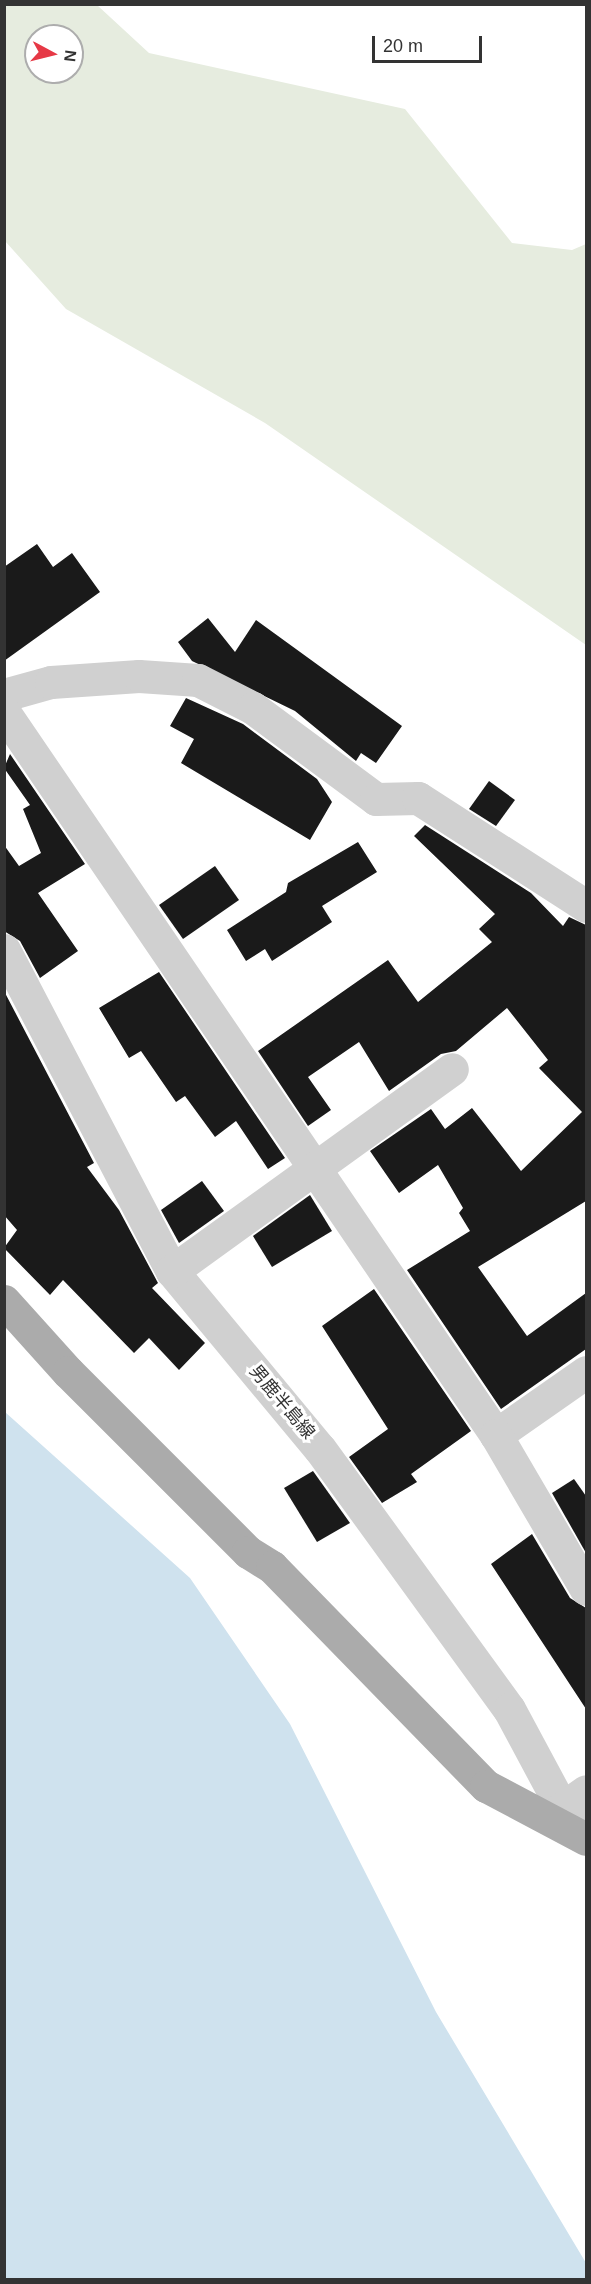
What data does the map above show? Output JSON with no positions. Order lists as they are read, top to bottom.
{
  "streets": {
    "main road": ["男鹿半島線"]
  },
  "scale_bar": "20 m",
  "north": "right"
}
